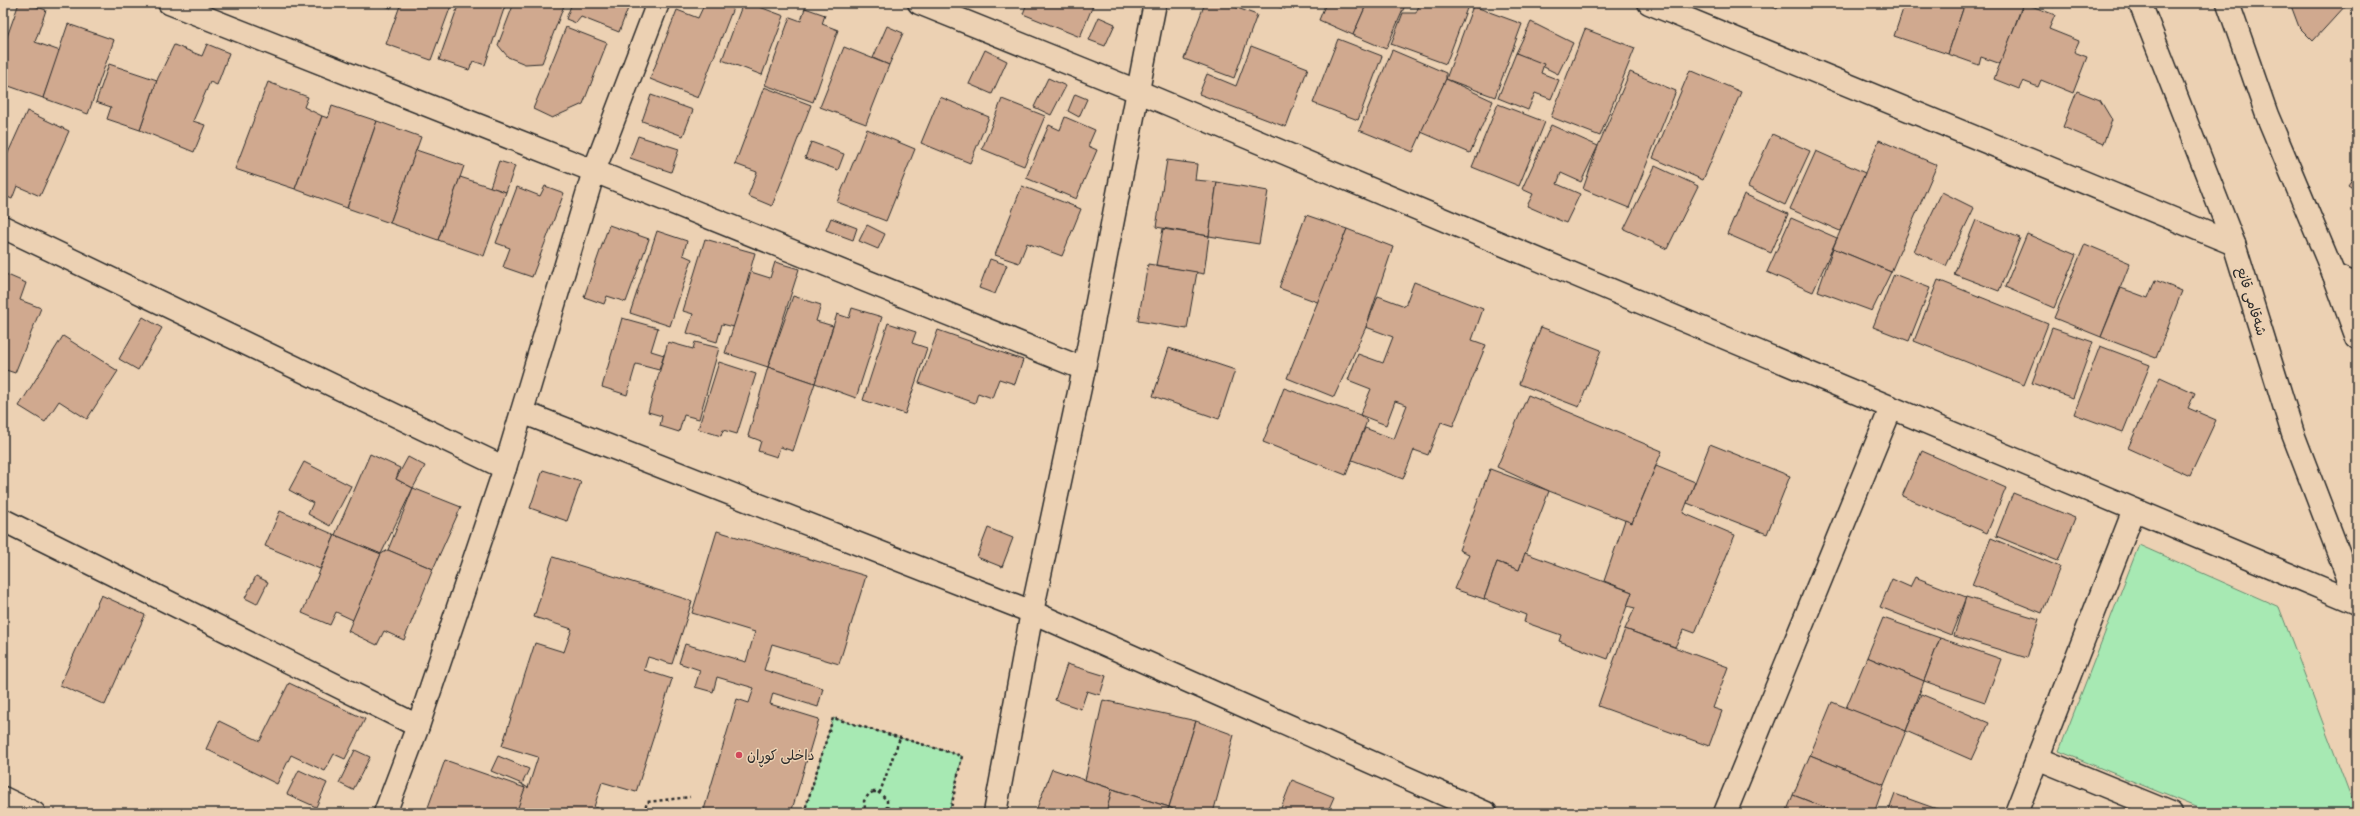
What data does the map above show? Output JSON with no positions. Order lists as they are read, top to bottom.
{
  "streets": {
    "street": ["شەقامی قانع"]
  },
  "places": ["داخلی کوڕان"]
}
